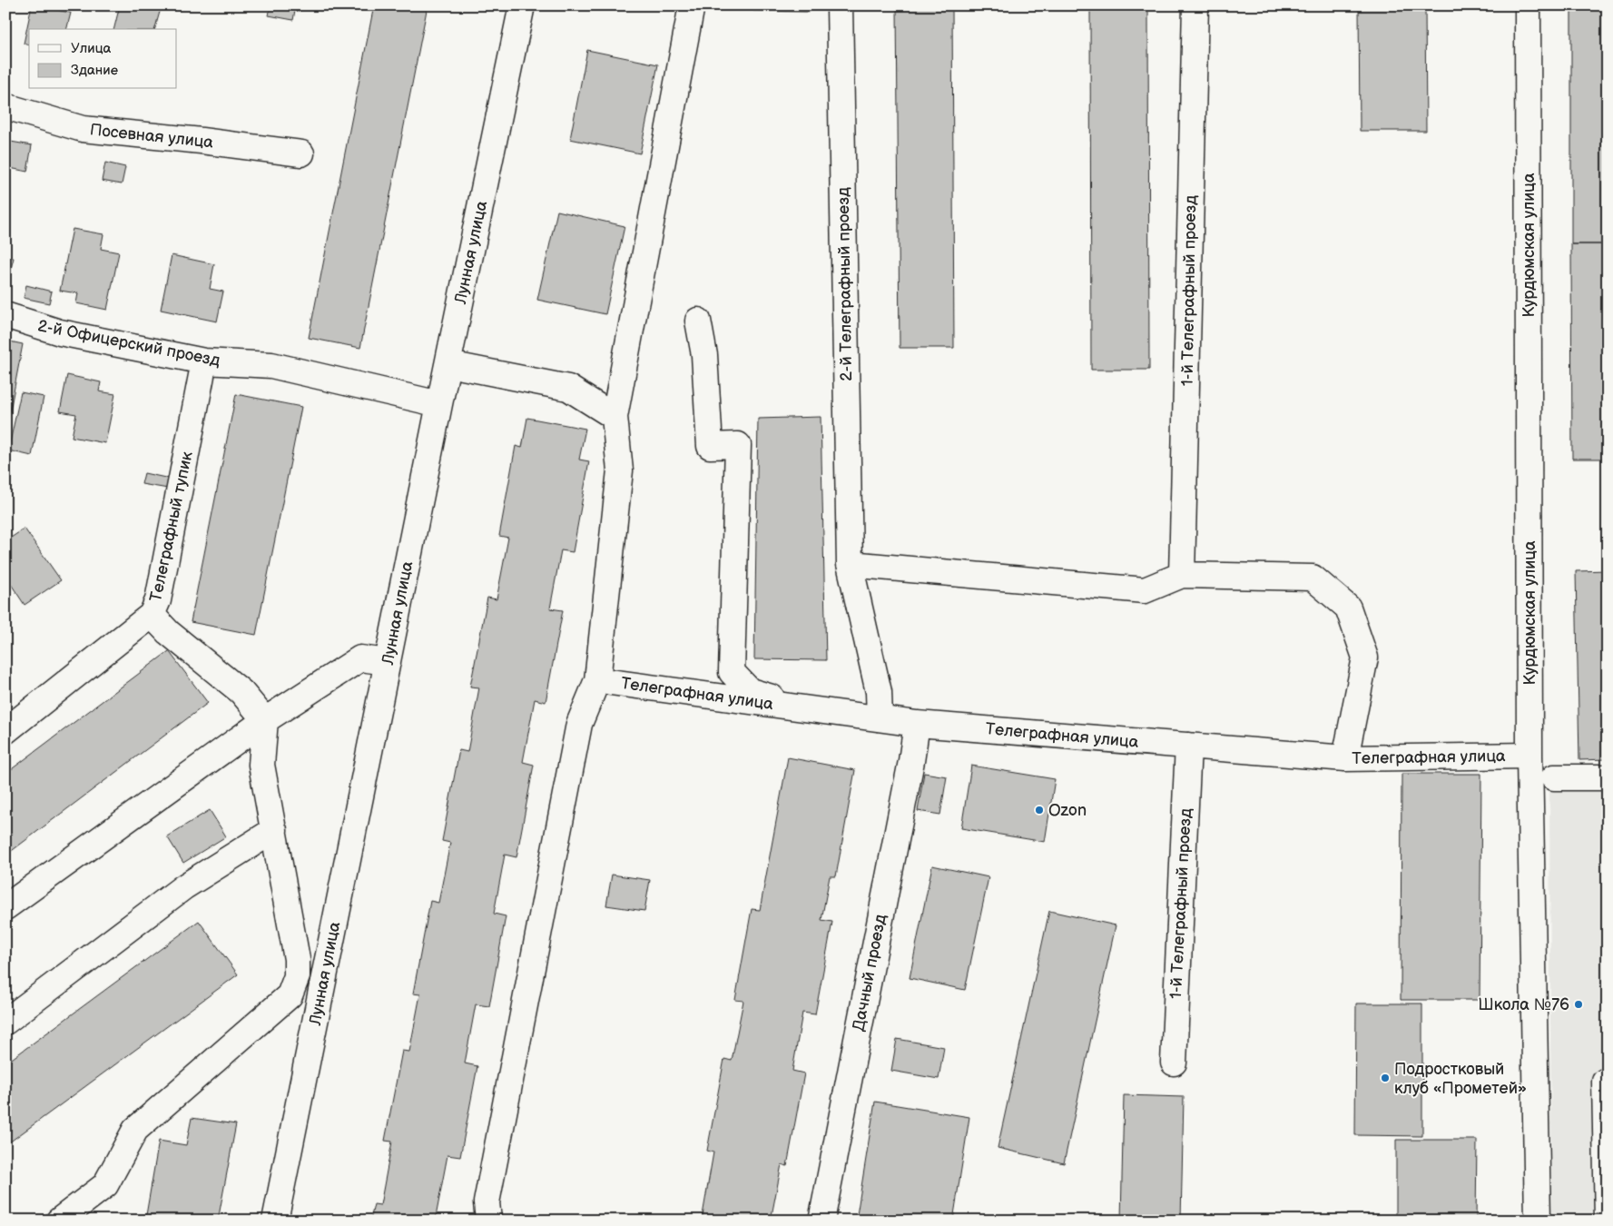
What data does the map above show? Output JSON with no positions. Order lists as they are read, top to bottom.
{
  "streets": {
    "street": [
      "Посевная улица",
      "Курдюмская улица",
      "Лунная улица",
      "2-й Телеграфный проезд",
      "1-й Телеграфный проезд",
      "2-й Офицерский проезд",
      "Телеграфный тупик",
      "Телеграфная улица",
      "Дачный проезд"
    ]
  },
  "crossings": [
    ["Курдюмская улица", "Телеграфная улица"],
    ["Лунная улица", "2-й Офицерский проезд"],
    ["2-й Телеграфный проезд", "Телеграфная улица"],
    ["1-й Телеграфный проезд", "Телеграфная улица"],
    ["2-й Офицерский проезд", "Телеграфный тупик"],
    ["Телеграфная улица", "Дачный проезд"]
  ],
  "places": ["Ozon", "Школа №76", "Подростковый клуб «Прометей»"],
  "legend": ["Улица", "Здание"]
}
